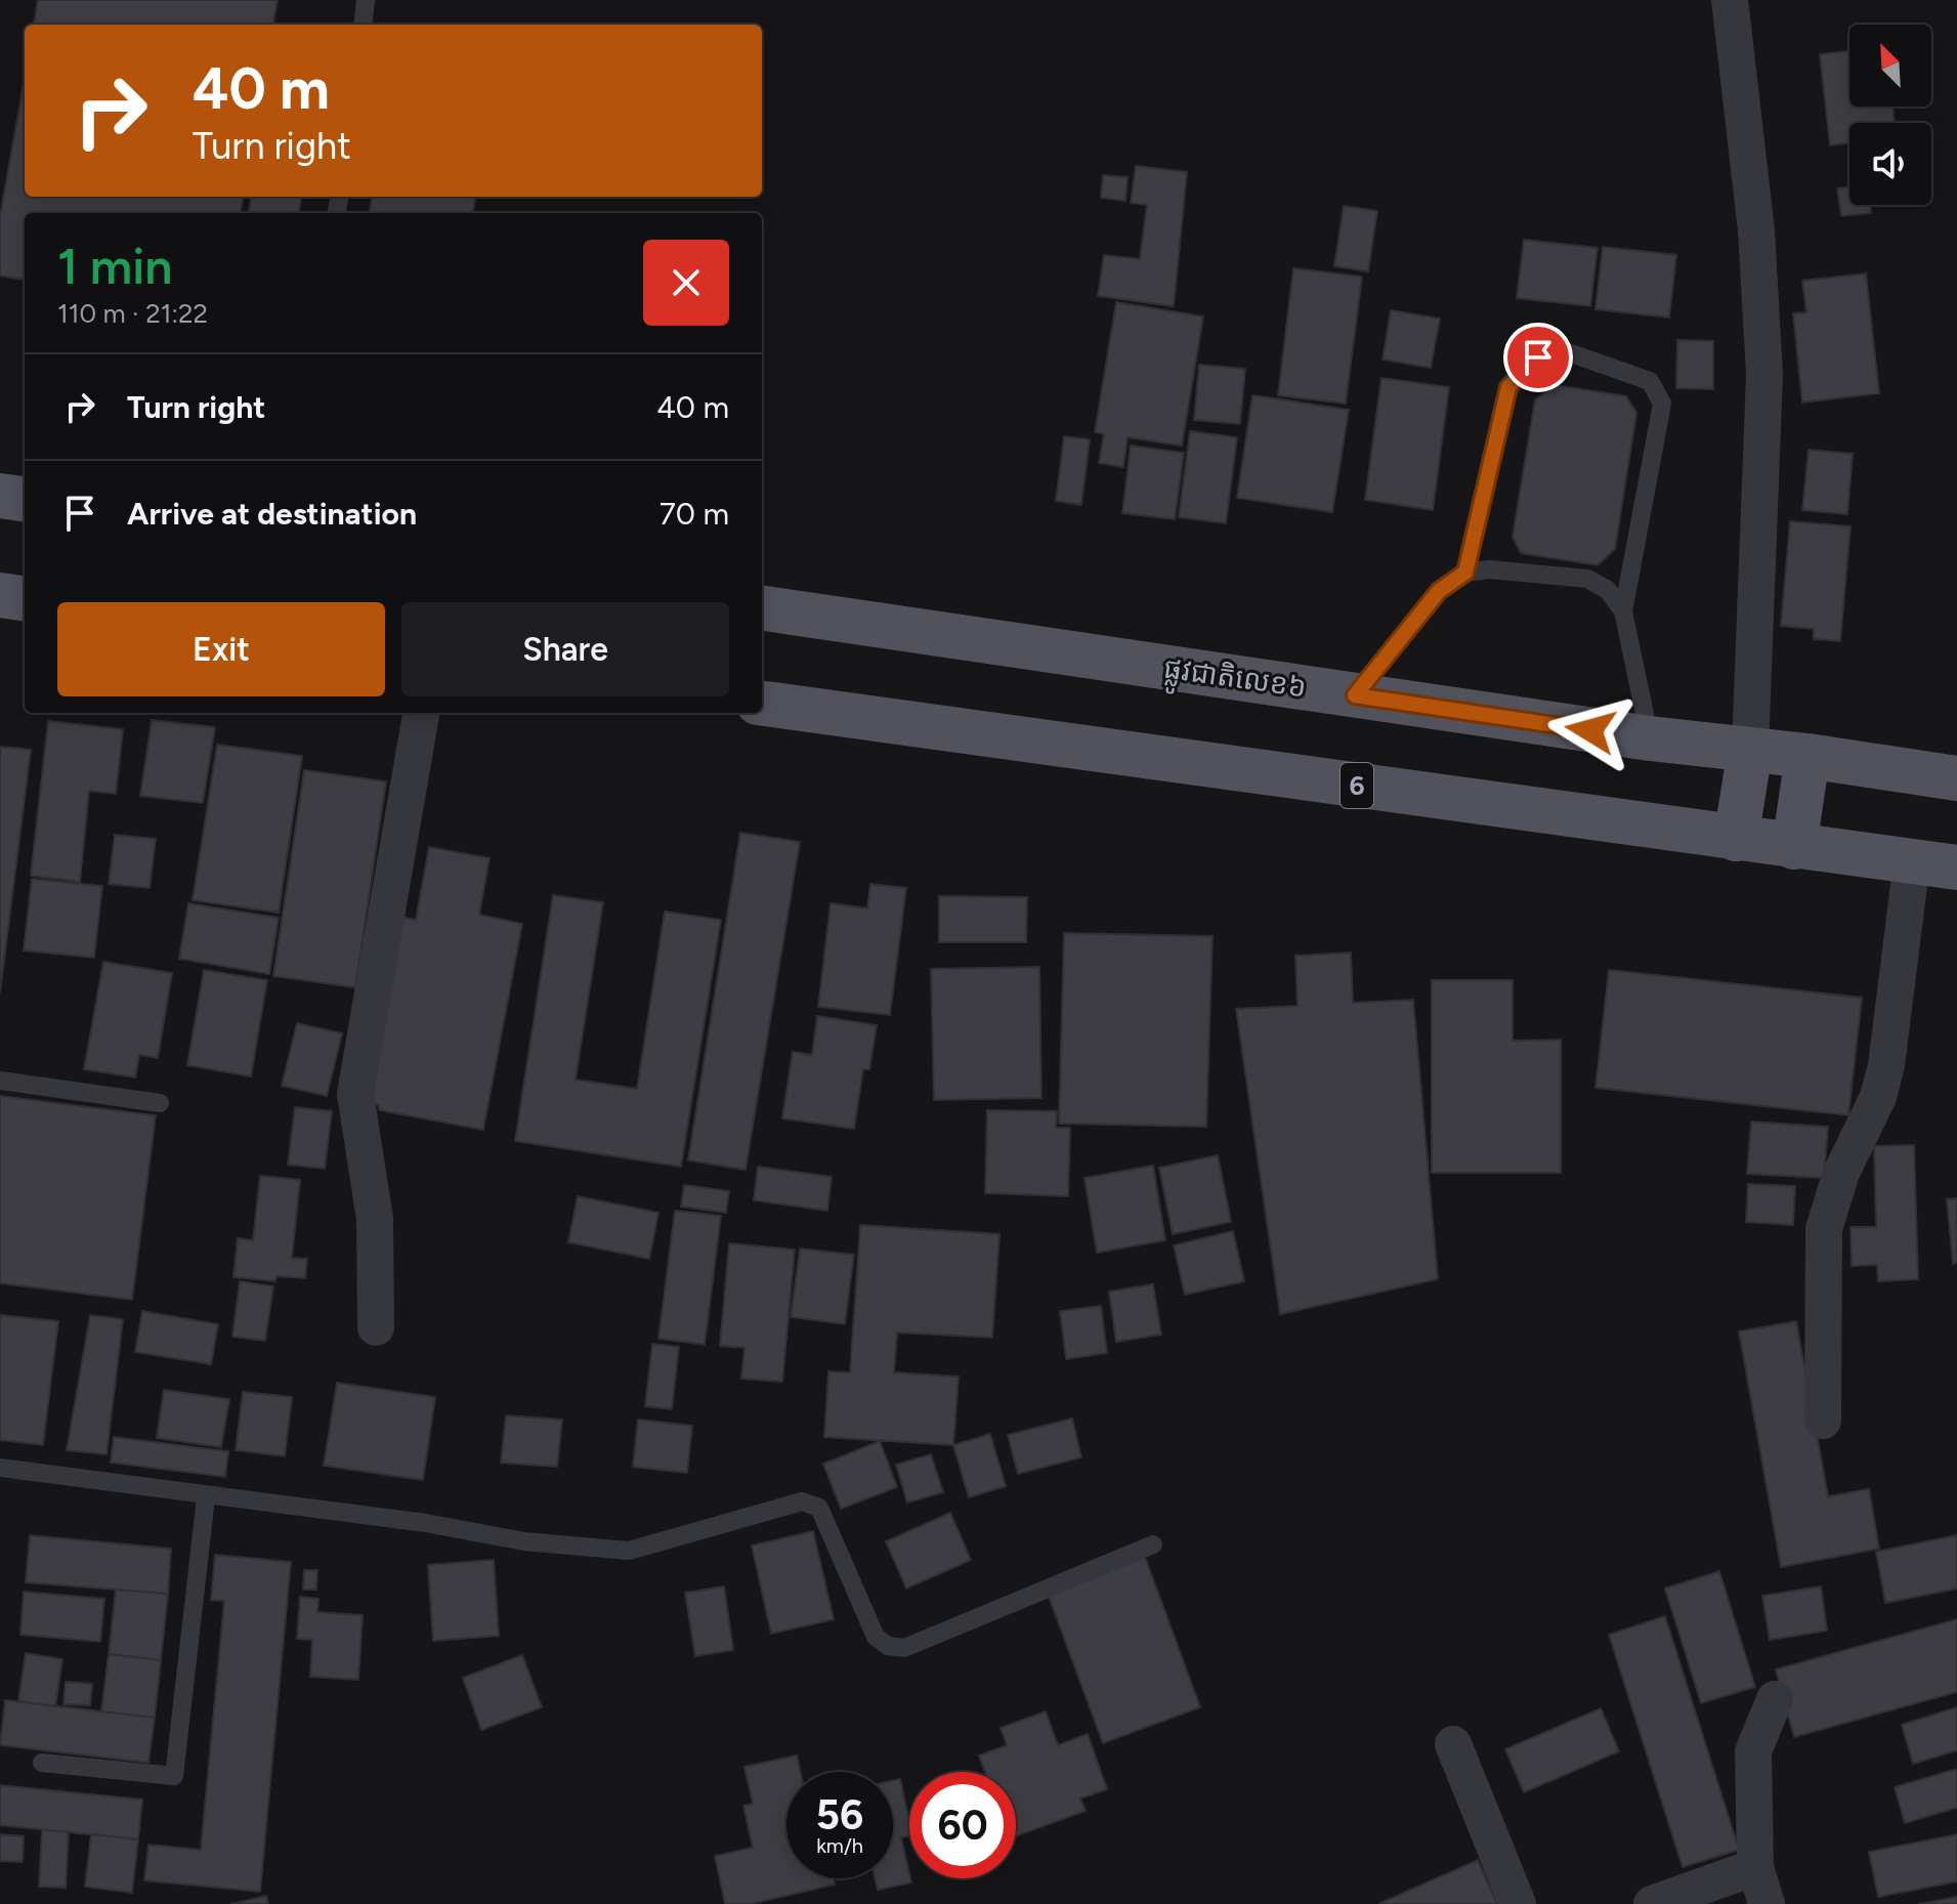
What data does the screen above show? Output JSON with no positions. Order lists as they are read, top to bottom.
{
  "streets": {
    "main road": ["ផ្លូវជាតិលេខ៦", "6"]
  },
  "north": "top left",
  "page": {
    "turn": ["40 m", "Turn right"],
    "heading": ["1 min", "110 m · 21:22"],
    "list": [
      {
        "name": "Turn right",
        "value": "40 m"
      },
      {
        "name": "Arrive at destination",
        "value": "70 m"
      }
    ],
    "buttons": ["Exit", "Share"],
    "speed": "56 km/h",
    "limit": "60"
  }
}
